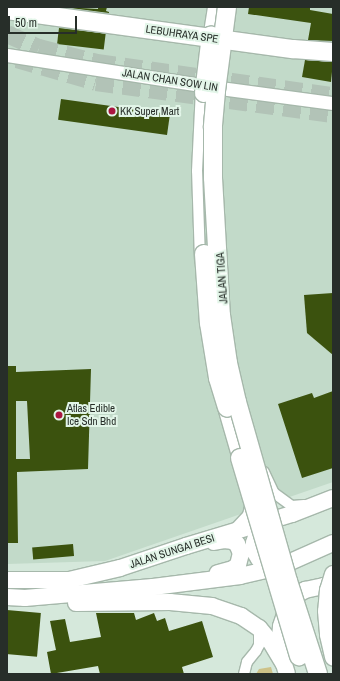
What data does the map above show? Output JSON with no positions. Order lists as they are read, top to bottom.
{
  "streets": {
    "highway": ["LEBUHRAYA SPE"],
    "main road": ["JALAN SUNGAI BESI"],
    "street": ["JALAN CHAN SOW LIN", "JALAN TIGA"]
  },
  "crossings": [
    ["JALAN CHAN SOW LIN", "JALAN TIGA"],
    ["JALAN TIGA", "JALAN SUNGAI BESI"]
  ],
  "places": ["KK Super Mart", "Atlas Edible Ice Sdn Bhd"],
  "scale_bar": "50 m"
}
